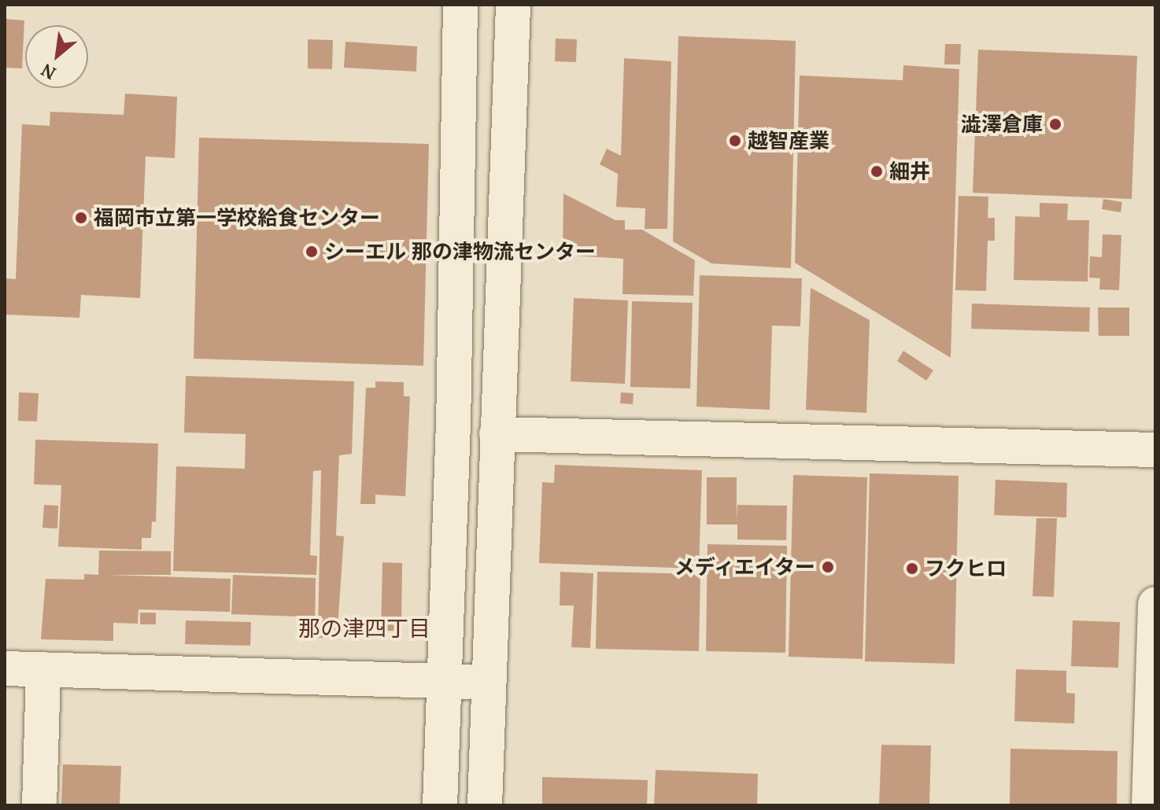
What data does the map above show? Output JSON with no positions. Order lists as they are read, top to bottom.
{
  "districts": ["那の津四丁目"],
  "places": [
    "澁澤倉庫",
    "越智産業",
    "細井",
    "福岡市立第一学校給食センター",
    "シーエル 那の津物流センター",
    "メディエイター",
    "フクヒロ"
  ],
  "north": "bottom left"
}
